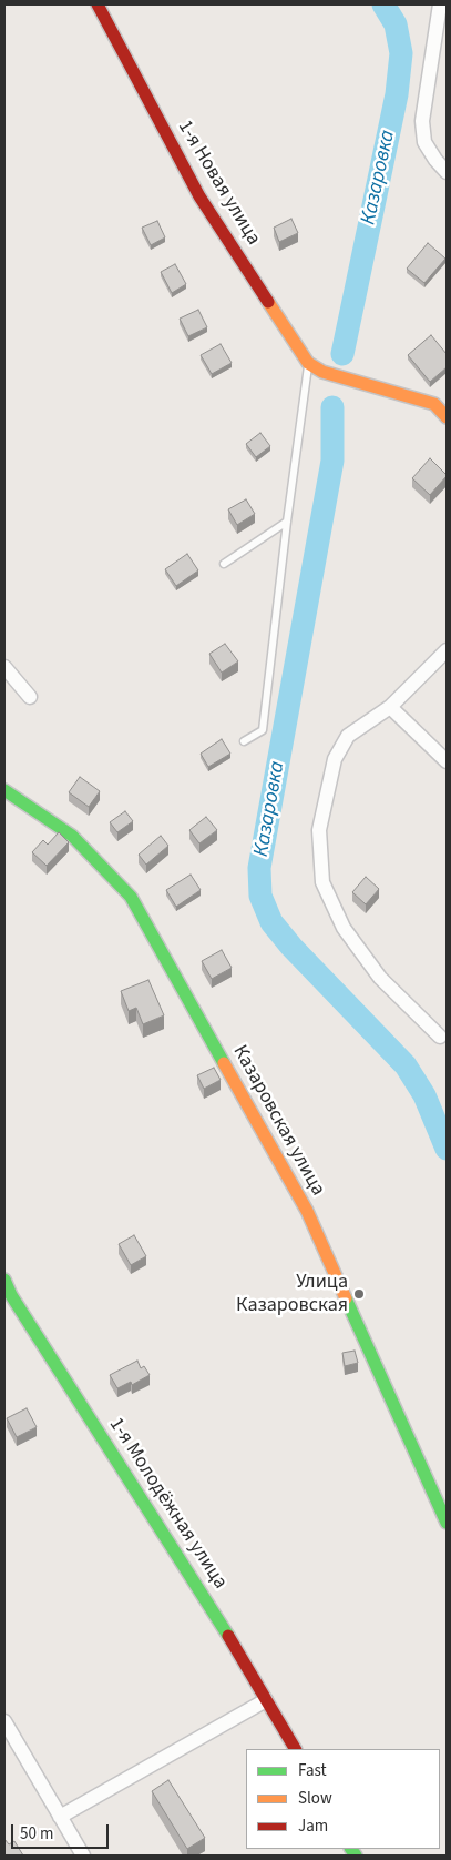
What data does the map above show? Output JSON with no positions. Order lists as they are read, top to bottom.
{
  "streets": {
    "street": ["1-я Новая улица", "Казаровская улица", "1-я Молодёжная улица"]
  },
  "water": ["Казаровка"],
  "places": ["Улица Казаровская"],
  "legend": ["Fast", "Slow", "Jam"],
  "scale_bar": "50 m"
}
